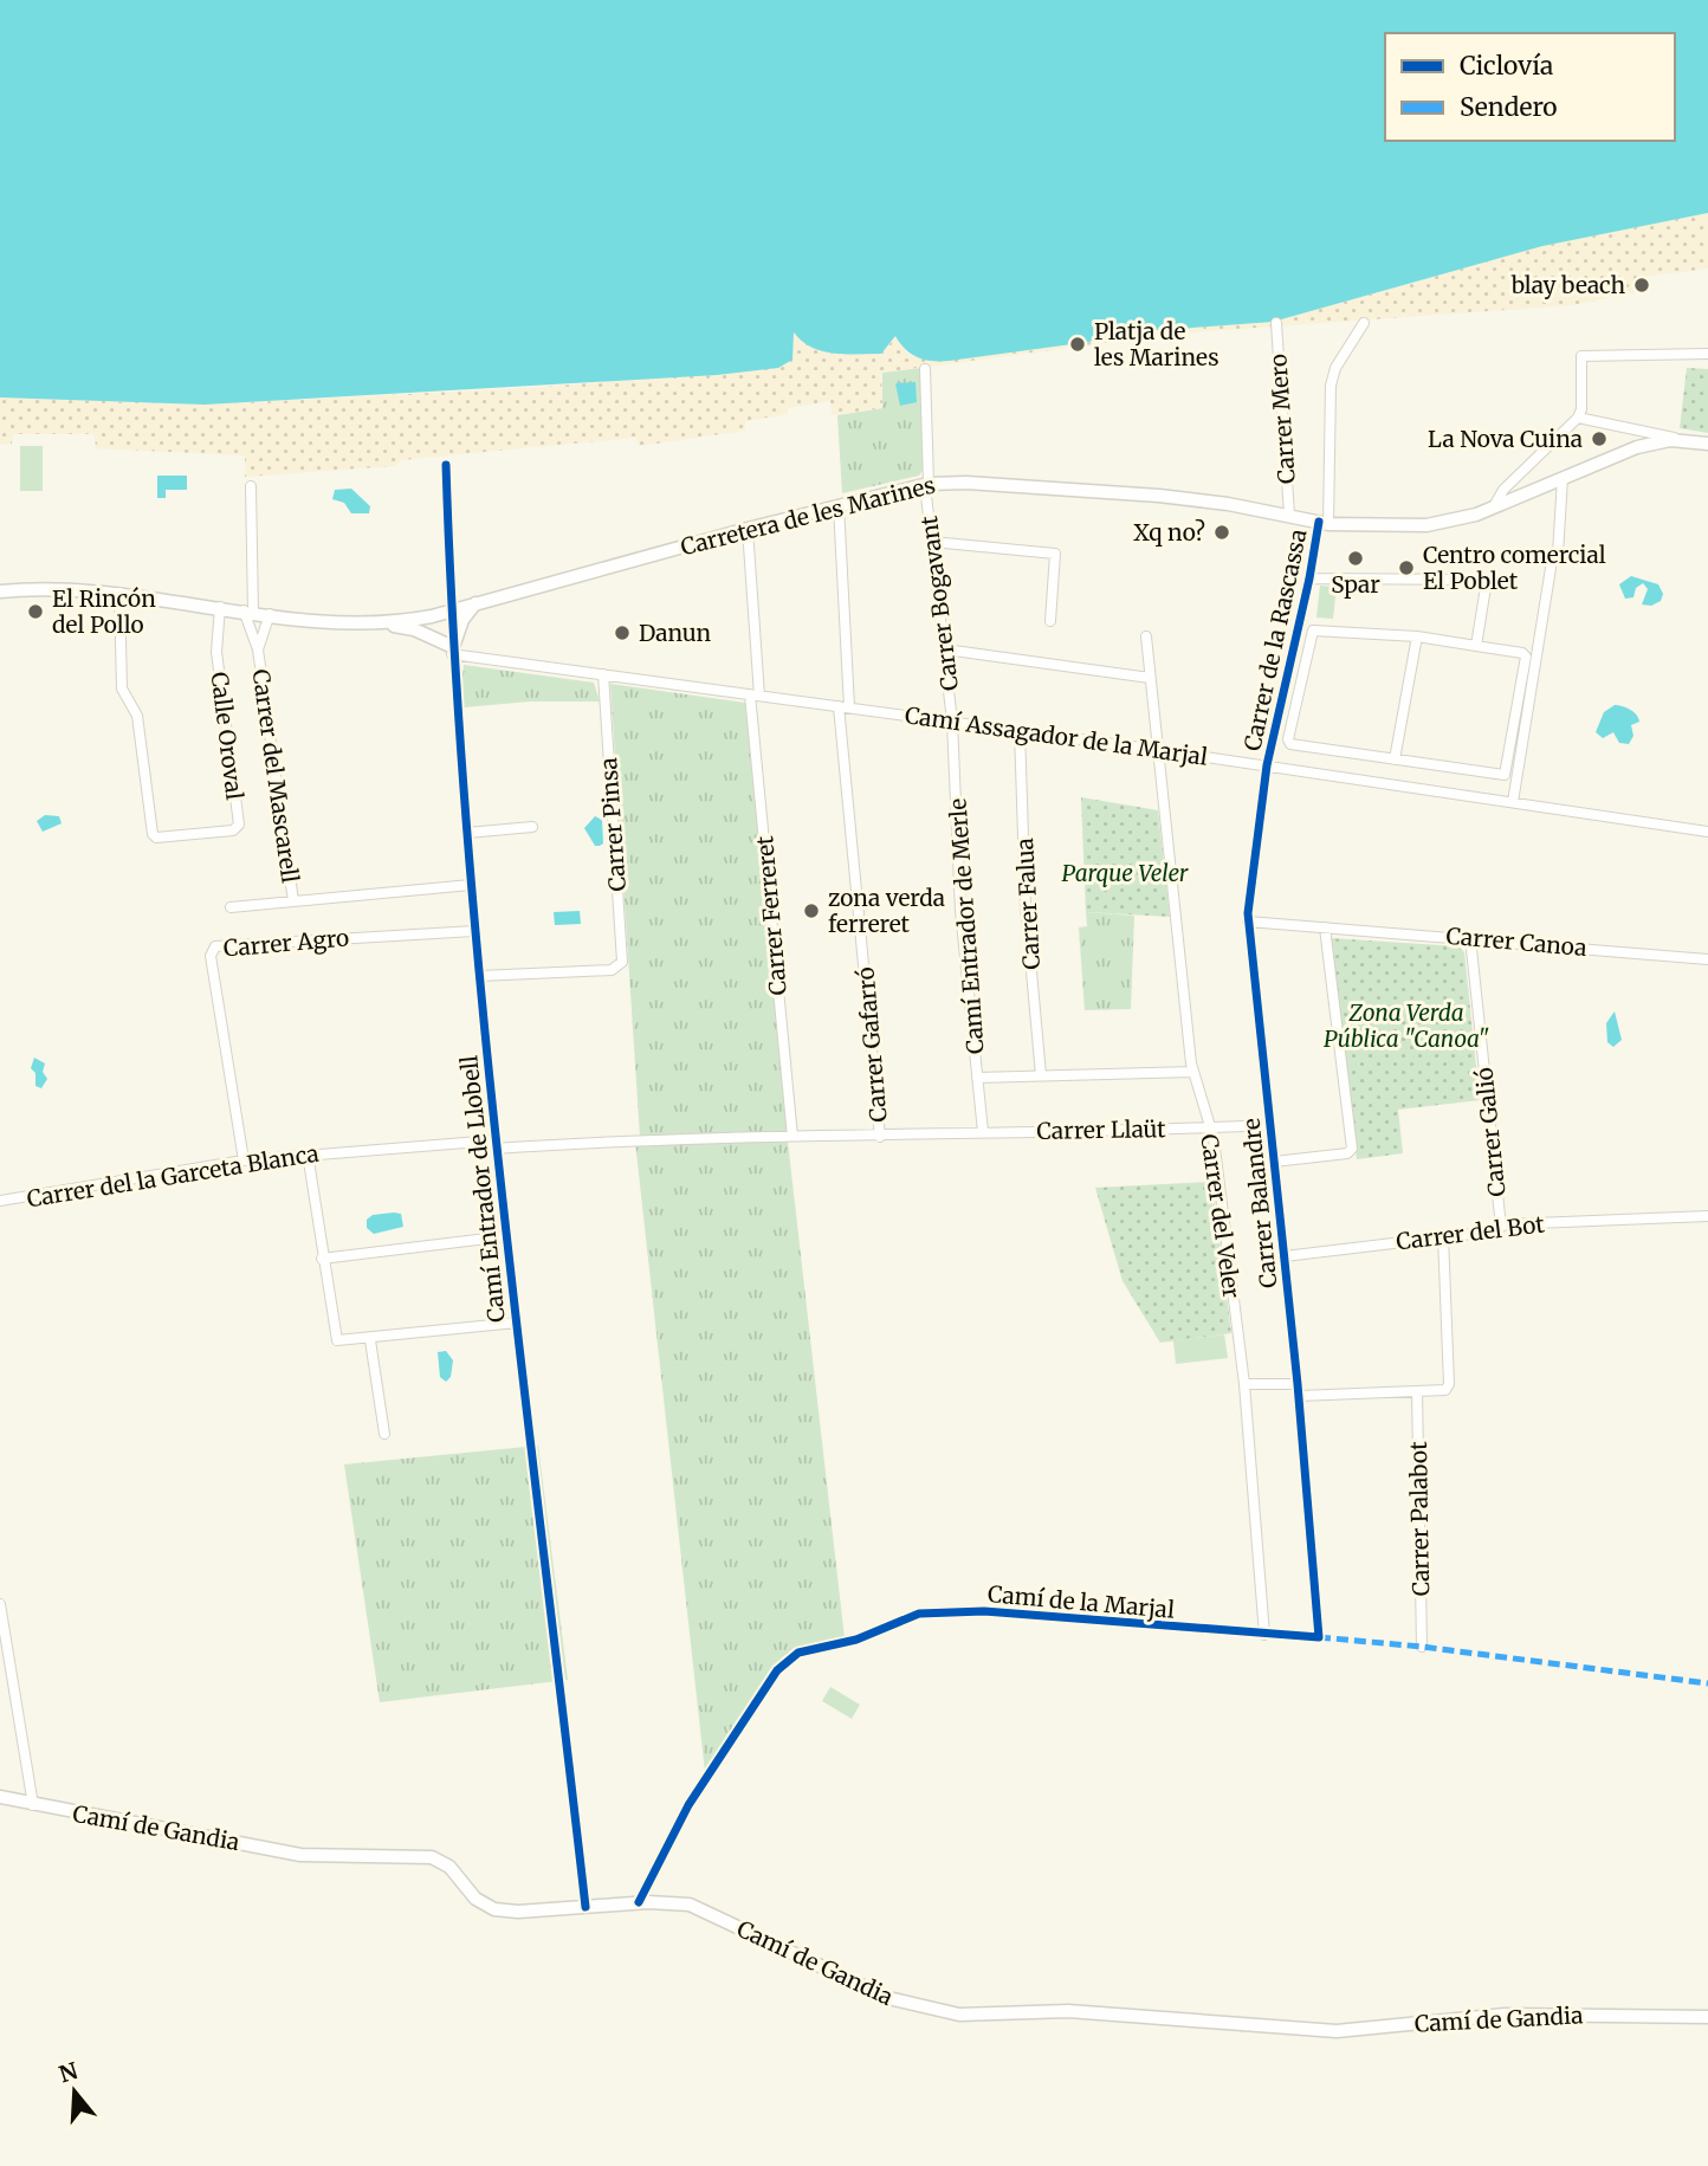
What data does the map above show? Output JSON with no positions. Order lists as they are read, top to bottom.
{
  "streets": {
    "main road": ["Carretera de les Marines", "Camí de Gandia"],
    "street": [
      "Carrer Mero",
      "Carrer Bogavant",
      "Carrer de la Rascassa",
      "Calle Oroval",
      "Camí Assagador de la Marjal",
      "Carrer del Mascarell",
      "Carrer Pinsa",
      "Carrer Falua",
      "Carrer Ferreret",
      "Camí Entrador de Merle",
      "Carrer Canoa",
      "Carrer Agro",
      "Carrer Gafarró",
      "Carrer Llaüt",
      "Carrer Galió",
      "Carrer del la Garceta Blanca",
      "Camí Entrador de Llobell",
      "Carrer Balandre",
      "Carrer del Veler",
      "Carrer del Bot",
      "Carrer Palabot",
      "Camí de la Marjal"
    ]
  },
  "crossings": [
    ["Carrer Mero", "Carretera de les Marines"],
    ["Carretera de les Marines", "Carrer Bogavant"],
    ["Carretera de les Marines", "Carrer de la Rascassa"],
    ["Carretera de les Marines", "Calle Oroval"],
    ["Carretera de les Marines", "Carrer del Mascarell"],
    ["Carretera de les Marines", "Carrer Ferreret"],
    ["Carretera de les Marines", "Carrer Gafarró"],
    ["Carretera de les Marines", "Camí Entrador de Llobell"],
    ["Carrer Bogavant", "Camí Assagador de la Marjal"],
    ["Carrer Bogavant", "Camí Entrador de Merle"],
    ["Carrer de la Rascassa", "Camí Assagador de la Marjal"],
    ["Carrer de la Rascassa", "Carrer Balandre"],
    ["Camí Assagador de la Marjal", "Carrer Pinsa"],
    ["Camí Assagador de la Marjal", "Carrer Falua"],
    ["Camí Assagador de la Marjal", "Carrer Ferreret"],
    ["Camí Assagador de la Marjal", "Camí Entrador de Merle"],
    ["Camí Assagador de la Marjal", "Carrer Gafarró"],
    ["Camí Assagador de la Marjal", "Camí Entrador de Llobell"],
    ["Camí Assagador de la Marjal", "Carrer Balandre"],
    ["Camí Assagador de la Marjal", "Carrer del Veler"],
    ["Carrer Pinsa", "Camí Entrador de Llobell"],
    ["Carrer Ferreret", "Carrer Llaüt"],
    ["Carrer Ferreret", "Carrer del la Garceta Blanca"],
    ["Camí Entrador de Merle", "Carrer Llaüt"],
    ["Carrer Canoa", "Carrer Galió"],
    ["Carrer Canoa", "Carrer Balandre"],
    ["Carrer Agro", "Carrer del la Garceta Blanca"],
    ["Carrer Agro", "Camí Entrador de Llobell"],
    ["Carrer Gafarró", "Carrer Llaüt"],
    ["Carrer Llaüt", "Carrer del la Garceta Blanca"],
    ["Carrer Llaüt", "Carrer Balandre"],
    ["Carrer Llaüt", "Carrer del Veler"],
    ["Carrer Galió", "Carrer del Bot"],
    ["Carrer del la Garceta Blanca", "Camí Entrador de Llobell"],
    ["Camí Entrador de Llobell", "Camí de Gandia"],
    ["Carrer Balandre", "Carrer del Bot"],
    ["Carrer Balandre", "Camí de la Marjal"],
    ["Carrer del Veler", "Camí de la Marjal"],
    ["Camí de la Marjal", "Camí de Gandia"]
  ],
  "parks": ["Parque Veler", "Zona Verda Pública \"Canoa\""],
  "places": [
    "blay beach",
    "Platja de les Marines",
    "La Nova Cuina",
    "Xq no?",
    "Spar",
    "Centro comercial El Poblet",
    "El Rincón del Pollo",
    "Danun",
    "zona verda ferreret"
  ],
  "legend": ["Ciclovía", "Sendero"],
  "north": "top"
}
